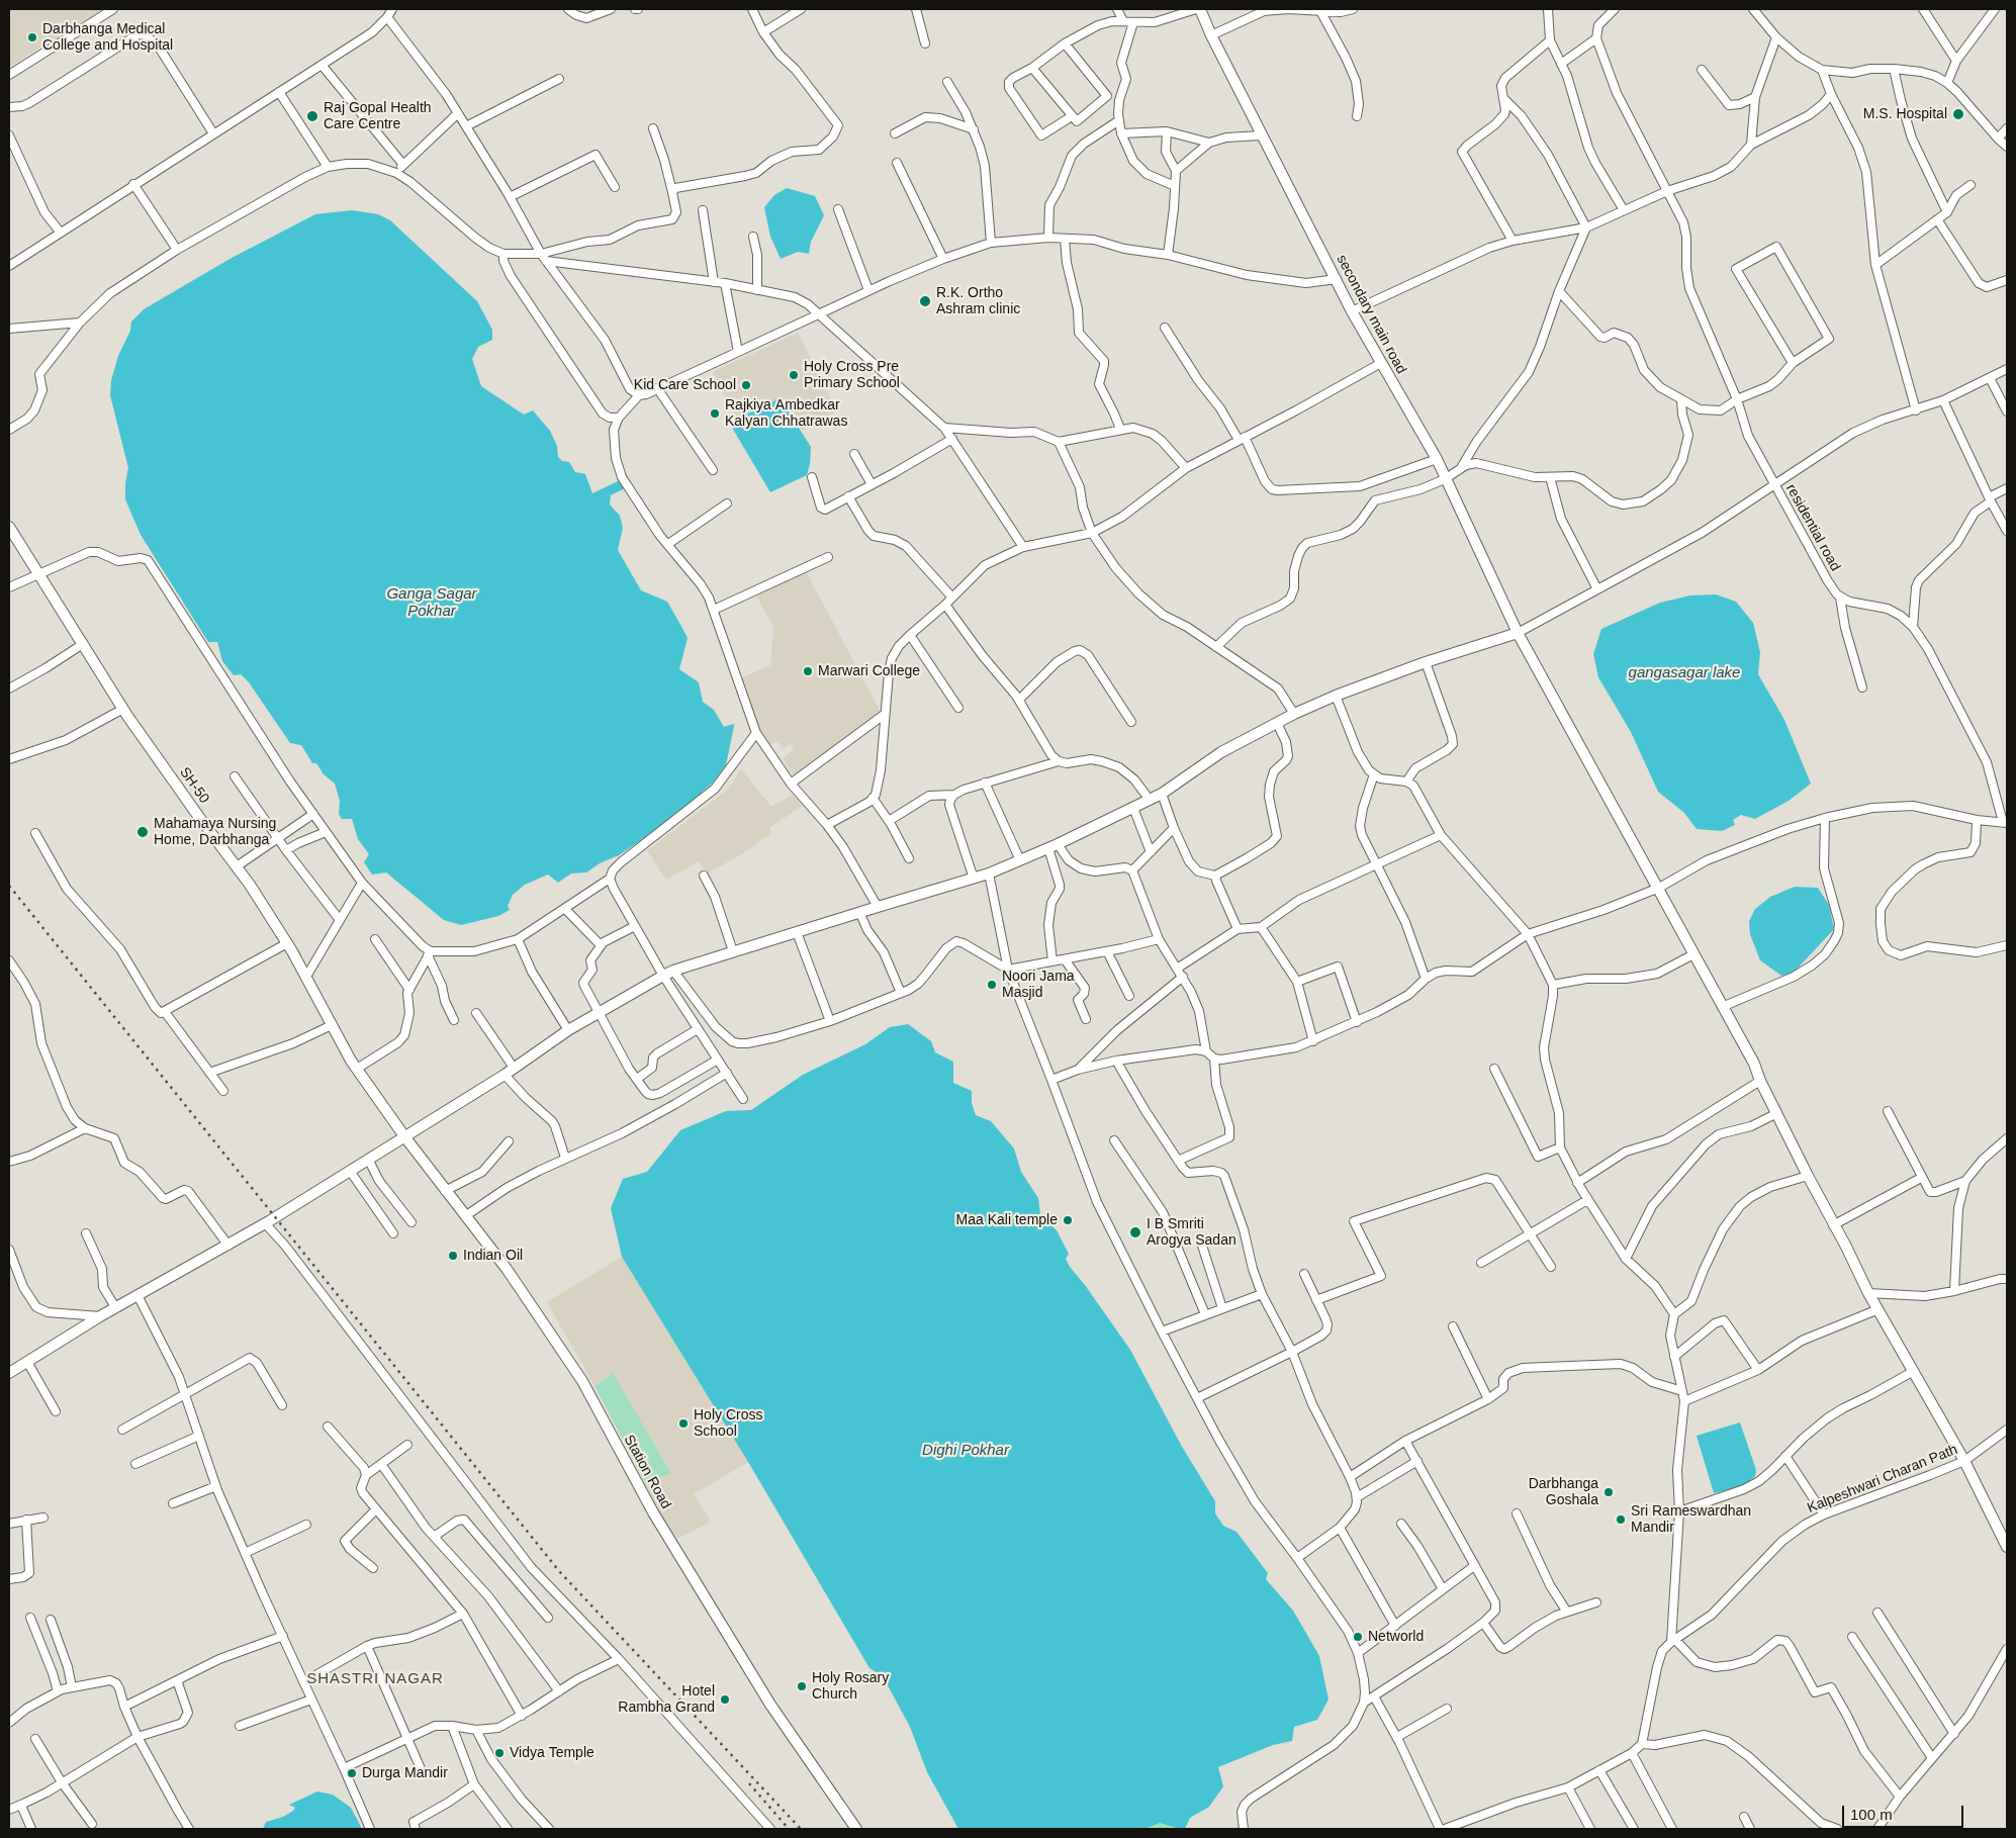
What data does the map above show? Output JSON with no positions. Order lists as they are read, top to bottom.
{
  "streets": {
    "main road": ["secondary main road", "SH-50", "Station Road"],
    "street": ["residential road", "Kalpeshwari Charan Path"]
  },
  "crossings": [
    ["secondary main road", "Kalpeshwari Charan Path"],
    ["SH-50", "Station Road"]
  ],
  "districts": ["SHASTRI NAGAR"],
  "water": ["Ganga Sagar Pokhar", "gangasagar lake", "Dighi Pokhar"],
  "places": [
    "Darbhanga Medical College and Hospital",
    "M.S. Hospital",
    "Raj Gopal Health Care Centre",
    "R.K. Ortho Ashram clinic",
    "Holy Cross Pre Primary School",
    "Kid Care School",
    "Rajkiya Ambedkar Kalyan Chhatrawas",
    "Marwari College",
    "Mahamaya Nursing Home, Darbhanga",
    "Noori Jama Masjid",
    "Maa Kali temple",
    "I B Smriti Arogya Sadan",
    "Indian Oil",
    "Holy Cross School",
    "Darbhanga Goshala",
    "Sri Rameswardhan Mandir",
    "Networld",
    "Holy Rosary Church",
    "Hotel Rambha Grand",
    "Vidya Temple",
    "Durga Mandir"
  ],
  "scale_bar": "100 m"
}
